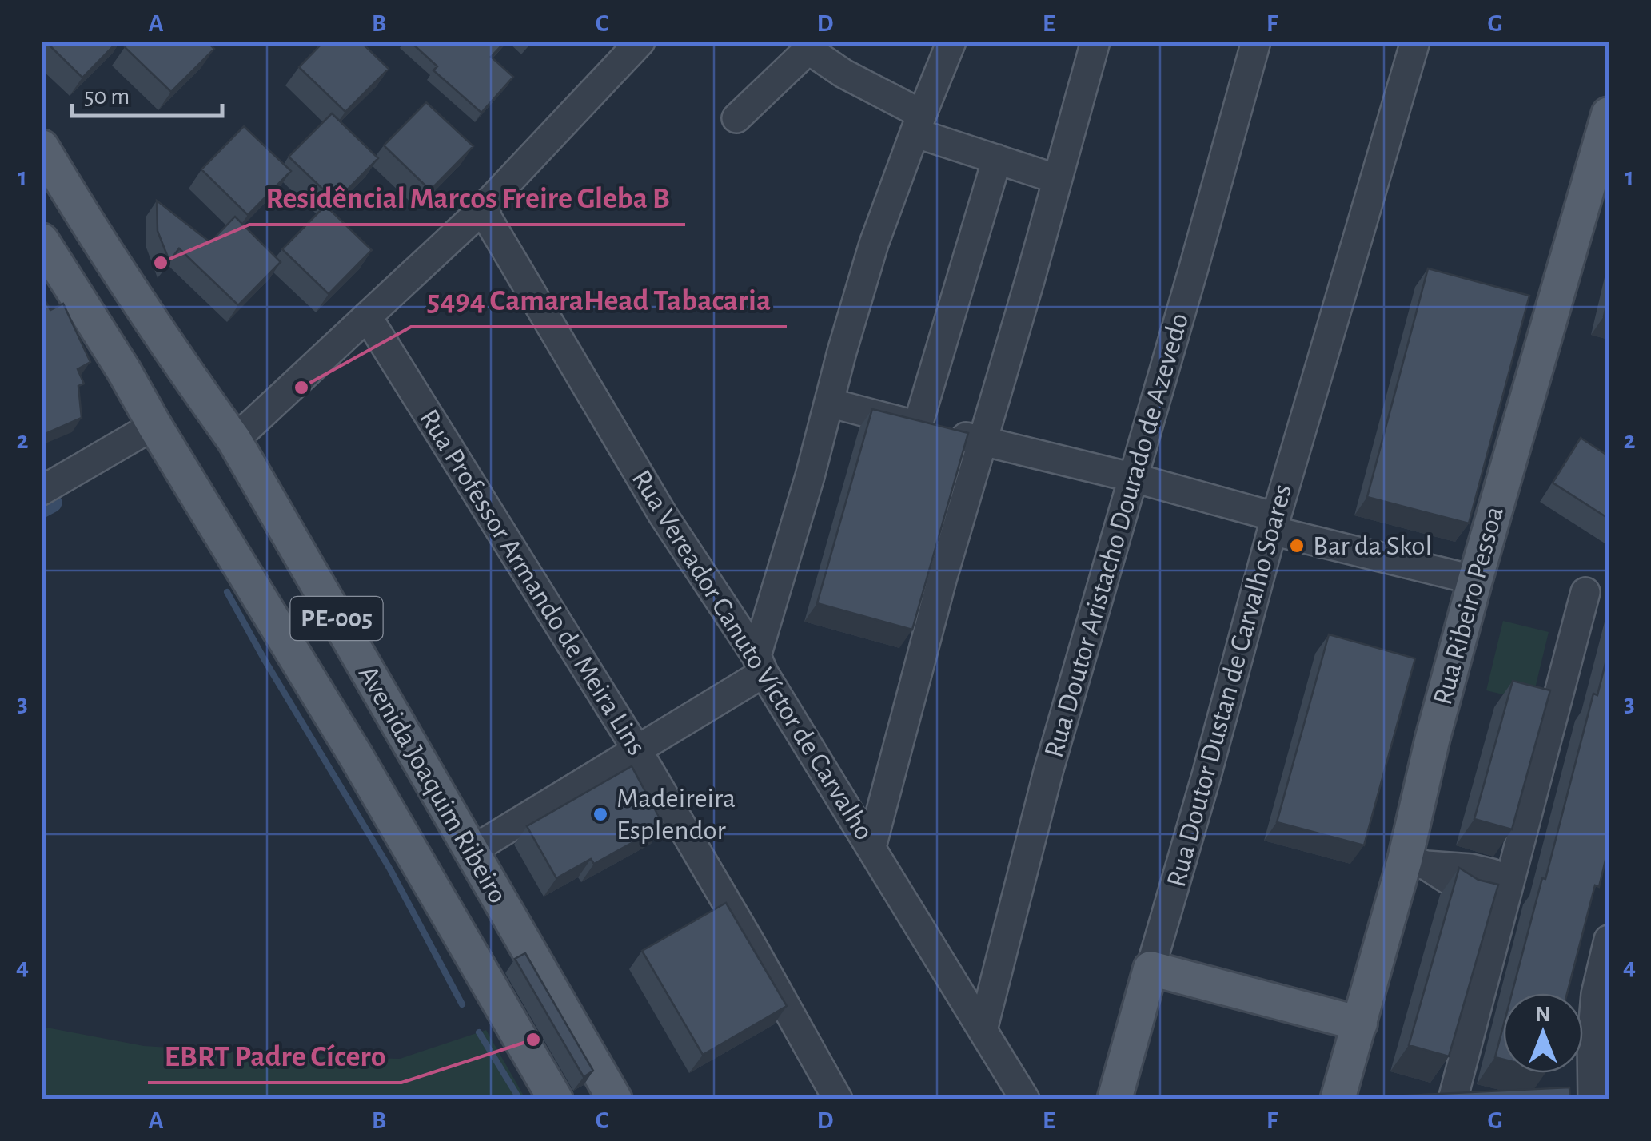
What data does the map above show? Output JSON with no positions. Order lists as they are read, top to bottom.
{
  "streets": {
    "main road": [
      "Rua Ribeiro Pessoa",
      "PE-005",
      "Rua Doutor Dustan de Carvalho Soares",
      "Avenida Joaquim Ribeiro"
    ],
    "street": ["Rua Doutor Aristacho Dourado de Azevedo", "Rua Professor Armando de Meira Lins", "Rua Vereador Canuto Víctor de Carvalho"]
  },
  "crossings": [
    ["Rua Doutor Aristacho Dourado de Azevedo", "Rua Vereador Canuto Víctor de Carvalho"]
  ],
  "places": [
    "Residêncial Marcos Freire Gleba B",
    "5494 CamaraHead Tabacaria",
    "Bar da Skol",
    "Madeireira Esplendor",
    "EBRT Padre Cícero"
  ],
  "scale_bar": "50 m",
  "north": "top",
  "grid": {
    "columns": [
      "A",
      "B",
      "C",
      "D",
      "E",
      "F",
      "G"
    ],
    "rows": [
      "1",
      "2",
      "3",
      "4"
    ]
  }
}
